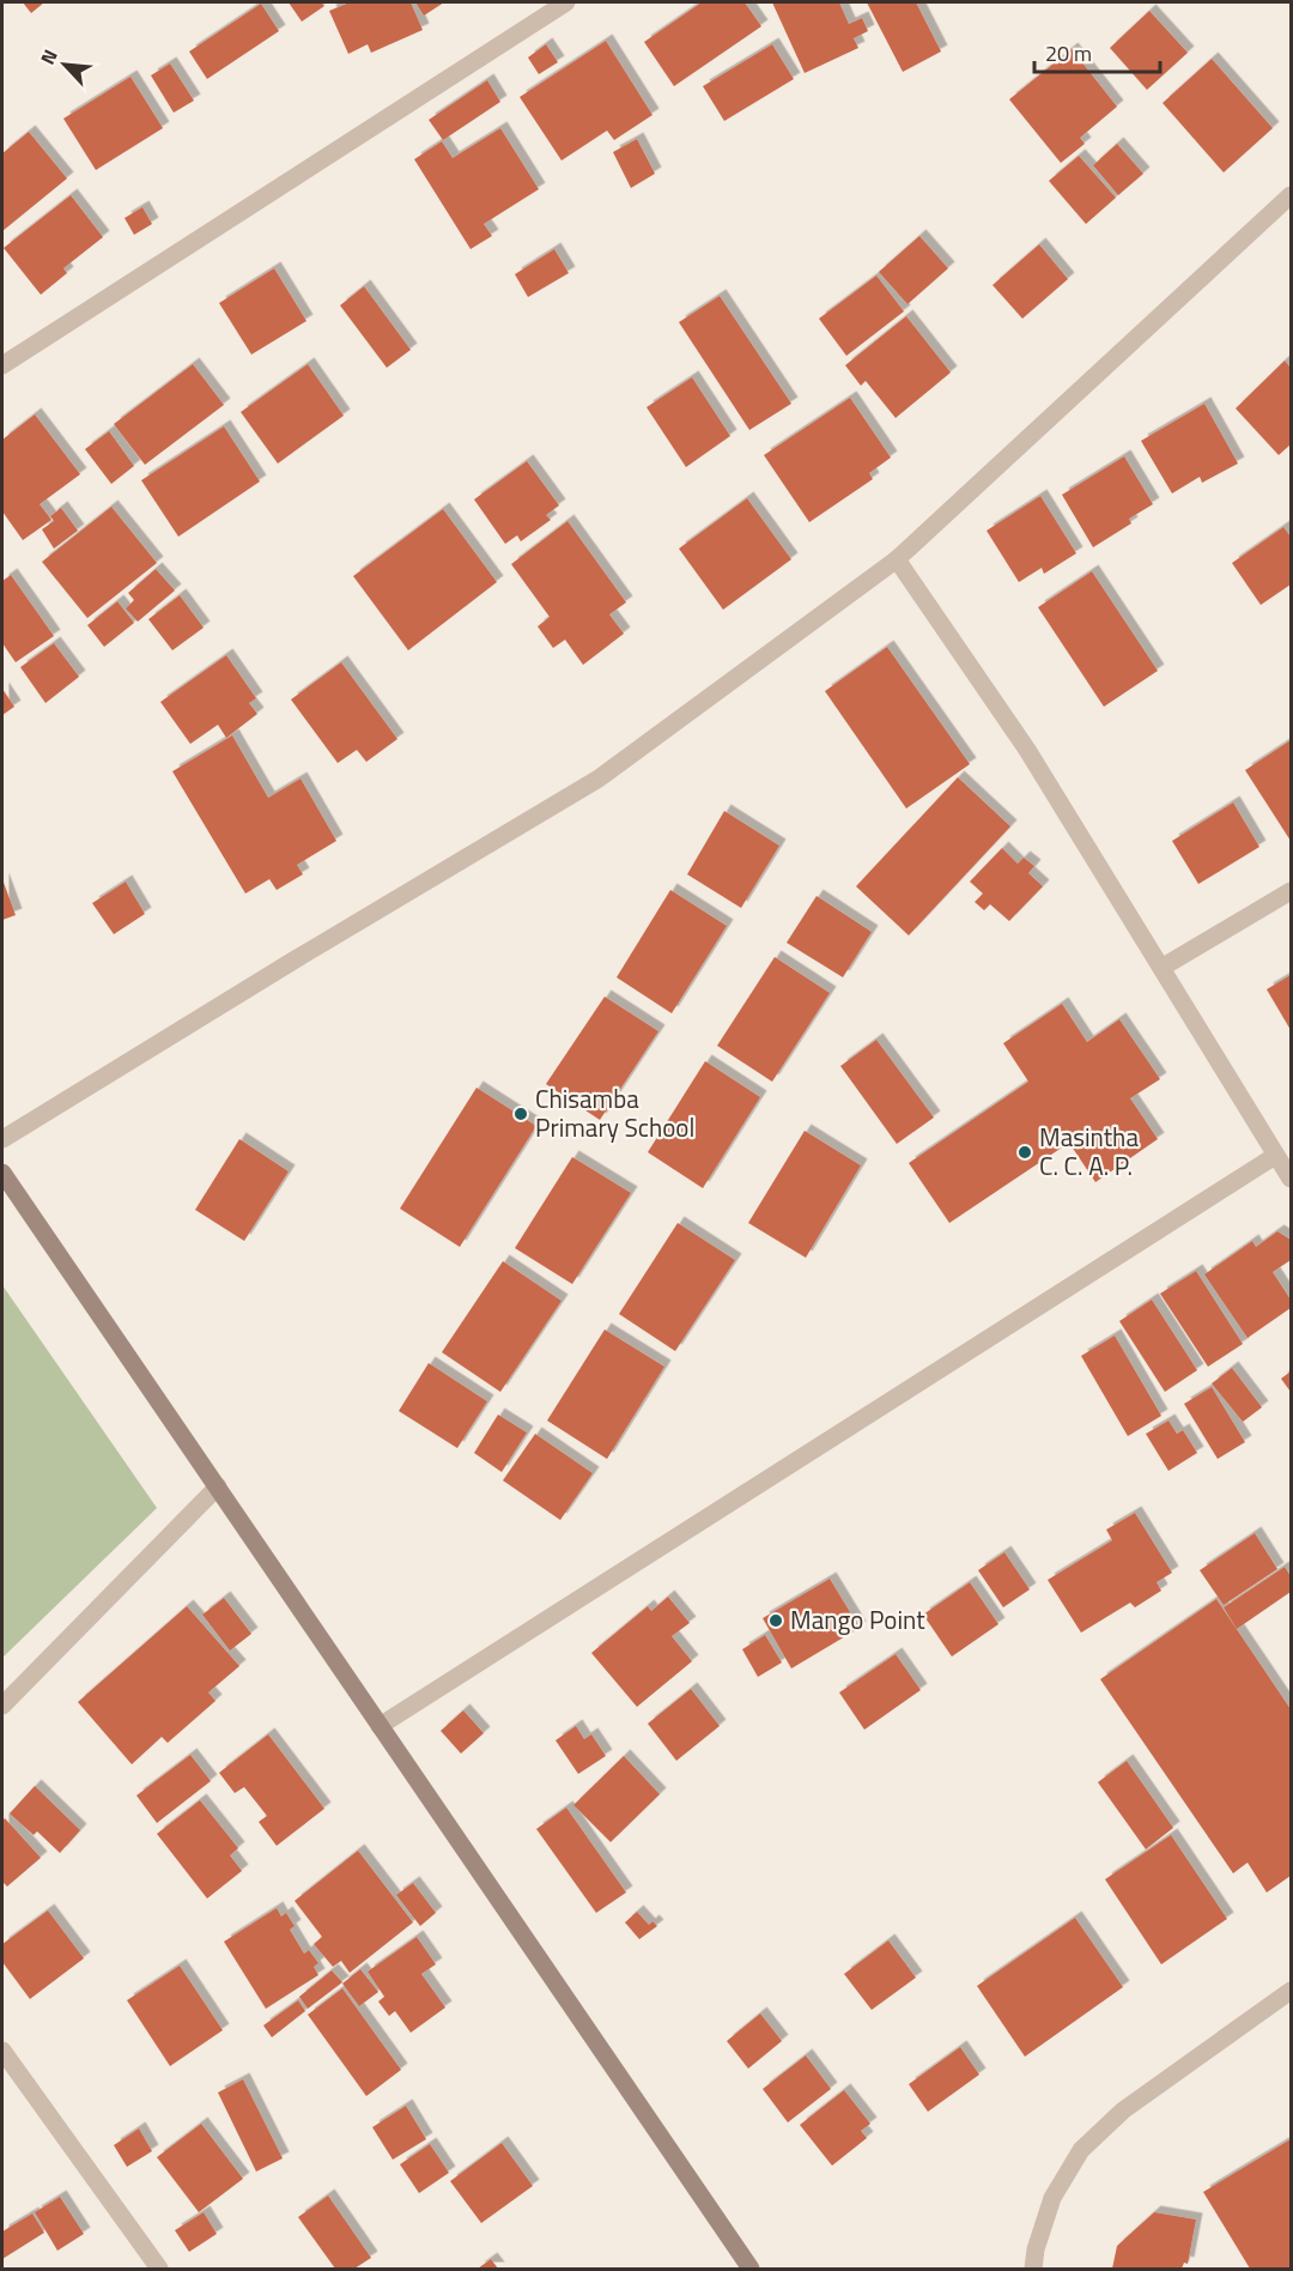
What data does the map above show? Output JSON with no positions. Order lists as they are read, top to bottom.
{
  "places": ["Chisamba Primary School", "Masintha C. C. A. P.", "Mango Point"],
  "scale_bar": "20 m",
  "north": "top left"
}
